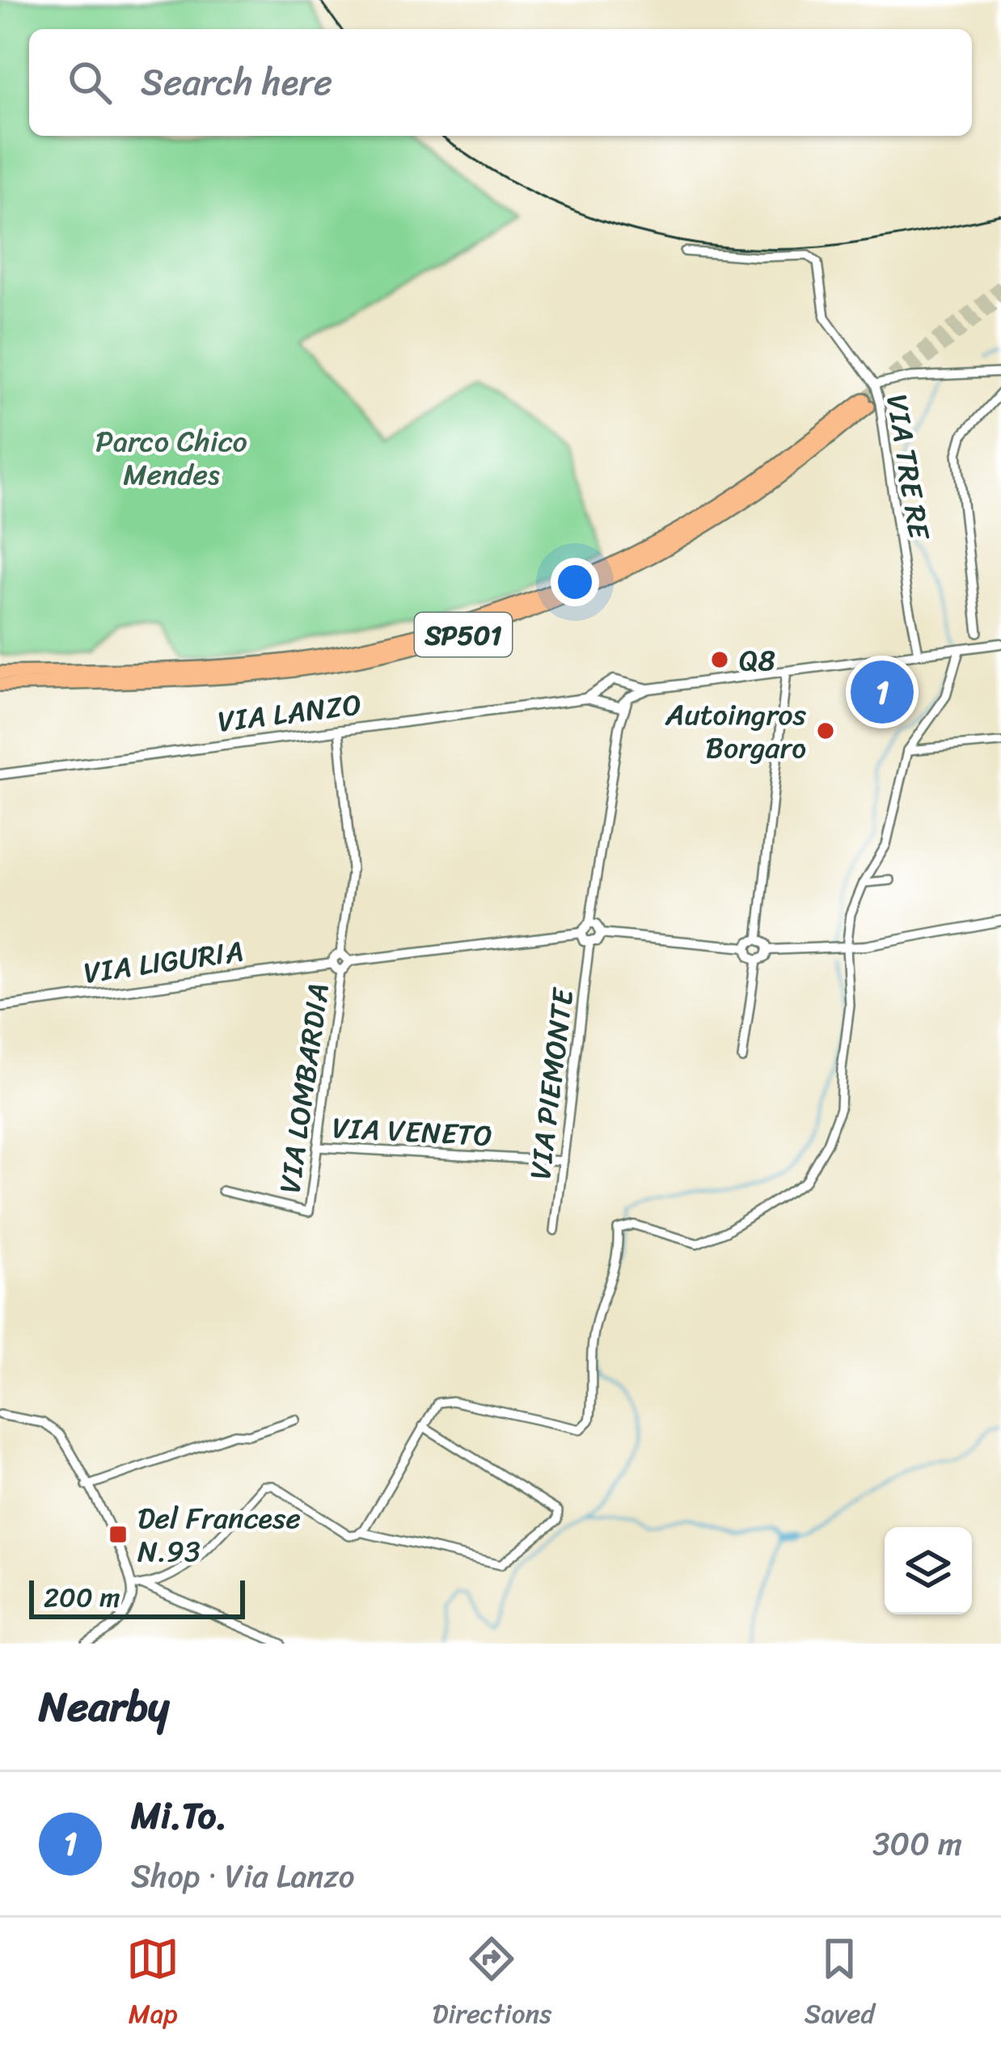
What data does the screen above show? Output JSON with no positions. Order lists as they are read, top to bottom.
{
  "streets": {
    "highway": ["SP501"],
    "street": [
      "VIA TRE RE",
      "VIA LANZO",
      "VIA LIGURIA",
      "VIA PIEMONTE",
      "VIA LOMBARDIA",
      "VIA VENETO"
    ]
  },
  "crossings": [
    ["VIA LANZO", "VIA LOMBARDIA"],
    ["VIA LIGURIA", "VIA LOMBARDIA"],
    ["VIA PIEMONTE", "VIA VENETO"],
    ["VIA LOMBARDIA", "VIA VENETO"]
  ],
  "parks": ["Parco Chico Mendes"],
  "places": {
    "other": ["Q8", "Autoingros Borgaro"],
    "transit": ["Del Francese N.93"]
  },
  "scale_bar": "200 m",
  "page": {
    "search": "Search here",
    "pins": "1",
    "scale": "200 m",
    "heading": "Nearby",
    "list": [
      {
        "mark": "1",
        "name": "Mi.To.",
        "note": "Shop · Via Lanzo",
        "value": "300 m"
      }
    ],
    "nav": ["Map", "Directions", "Saved"]
  }
}
